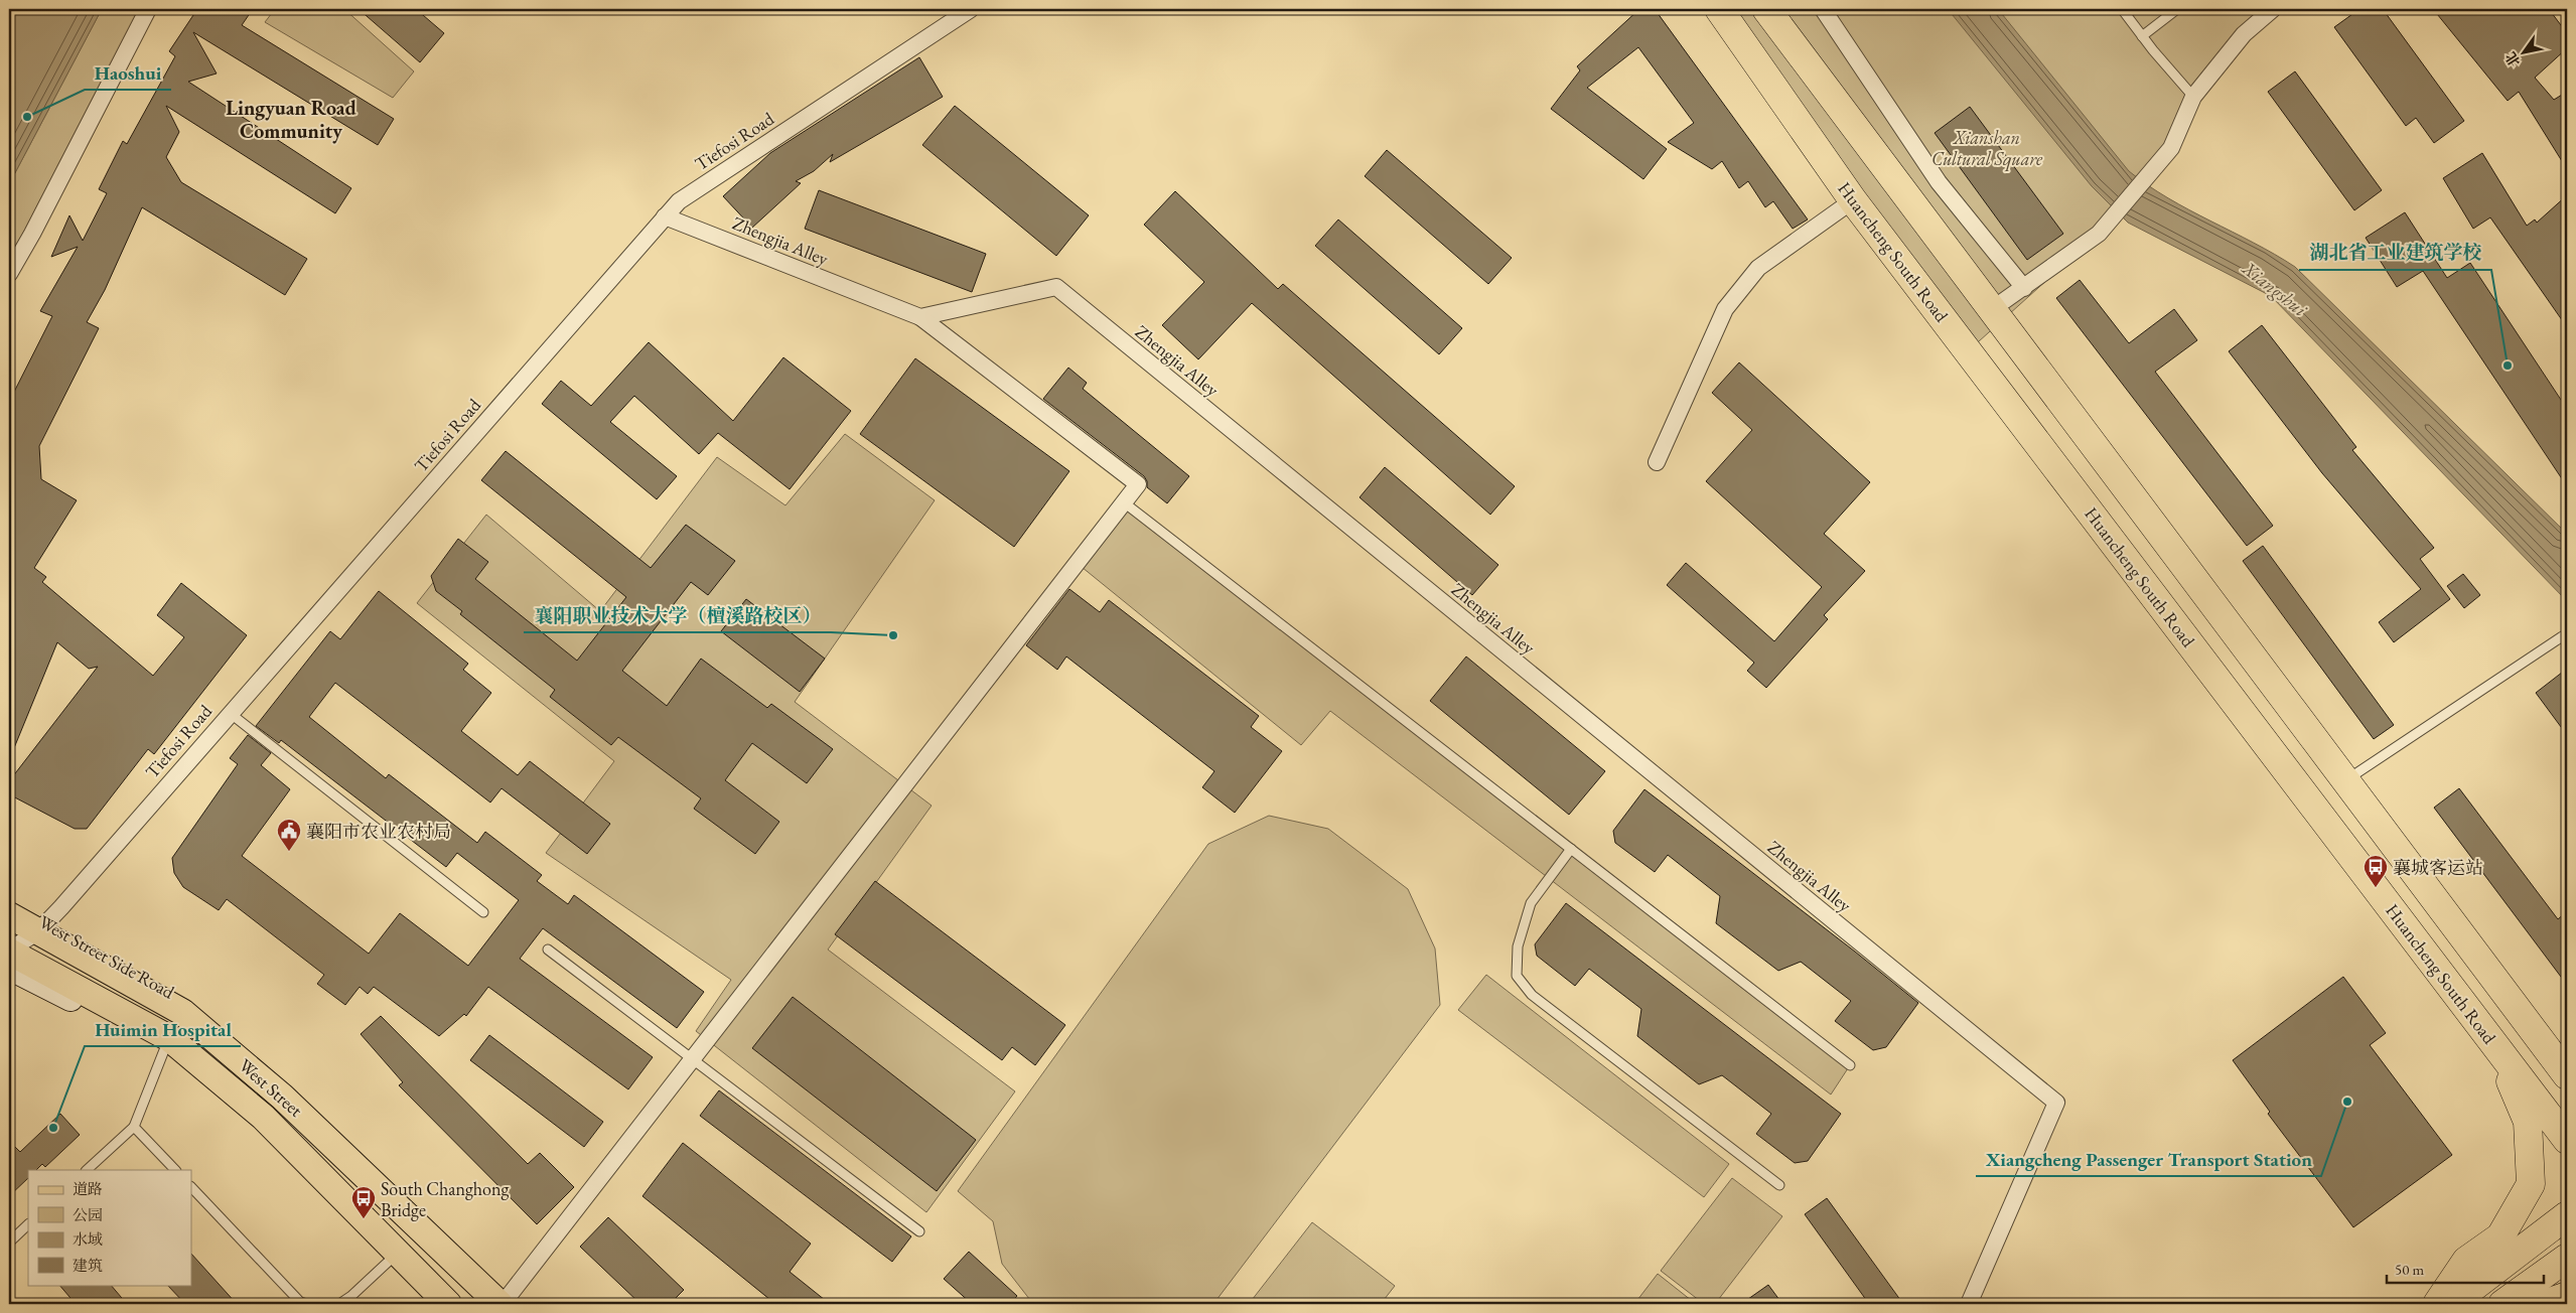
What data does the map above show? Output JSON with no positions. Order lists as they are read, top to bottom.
{
  "streets": {
    "highway": ["Huancheng South Road"],
    "main road": ["West Street"],
    "street": ["Tiefosi Road", "Zhengjia Alley", "West Street Side Road"]
  },
  "crossings": [
    ["Tiefosi Road", "Zhengjia Alley"],
    ["Tiefosi Road", "West Street Side Road"],
    ["Tiefosi Road", "West Street"],
    ["West Street Side Road", "West Street"]
  ],
  "districts": ["Lingyuan Road Community"],
  "water": ["Xiangshui"],
  "parks": ["Xianshan Cultural Square"],
  "places": {
    "other": [
      "Haoshui",
      "湖北省工业建筑学校",
      "襄阳职业技术大学（檀溪路校区）",
      "Xiangcheng Passenger Transport Station",
      "Huimin Hospital"
    ],
    "public building": ["襄阳市农业农村局"],
    "bus stop": ["襄城客运站", "South Changhong Bridge"]
  },
  "legend": [
    "道路",
    "公园",
    "水域",
    "建筑"
  ],
  "scale_bar": "50 m",
  "north": "bottom left"
}
